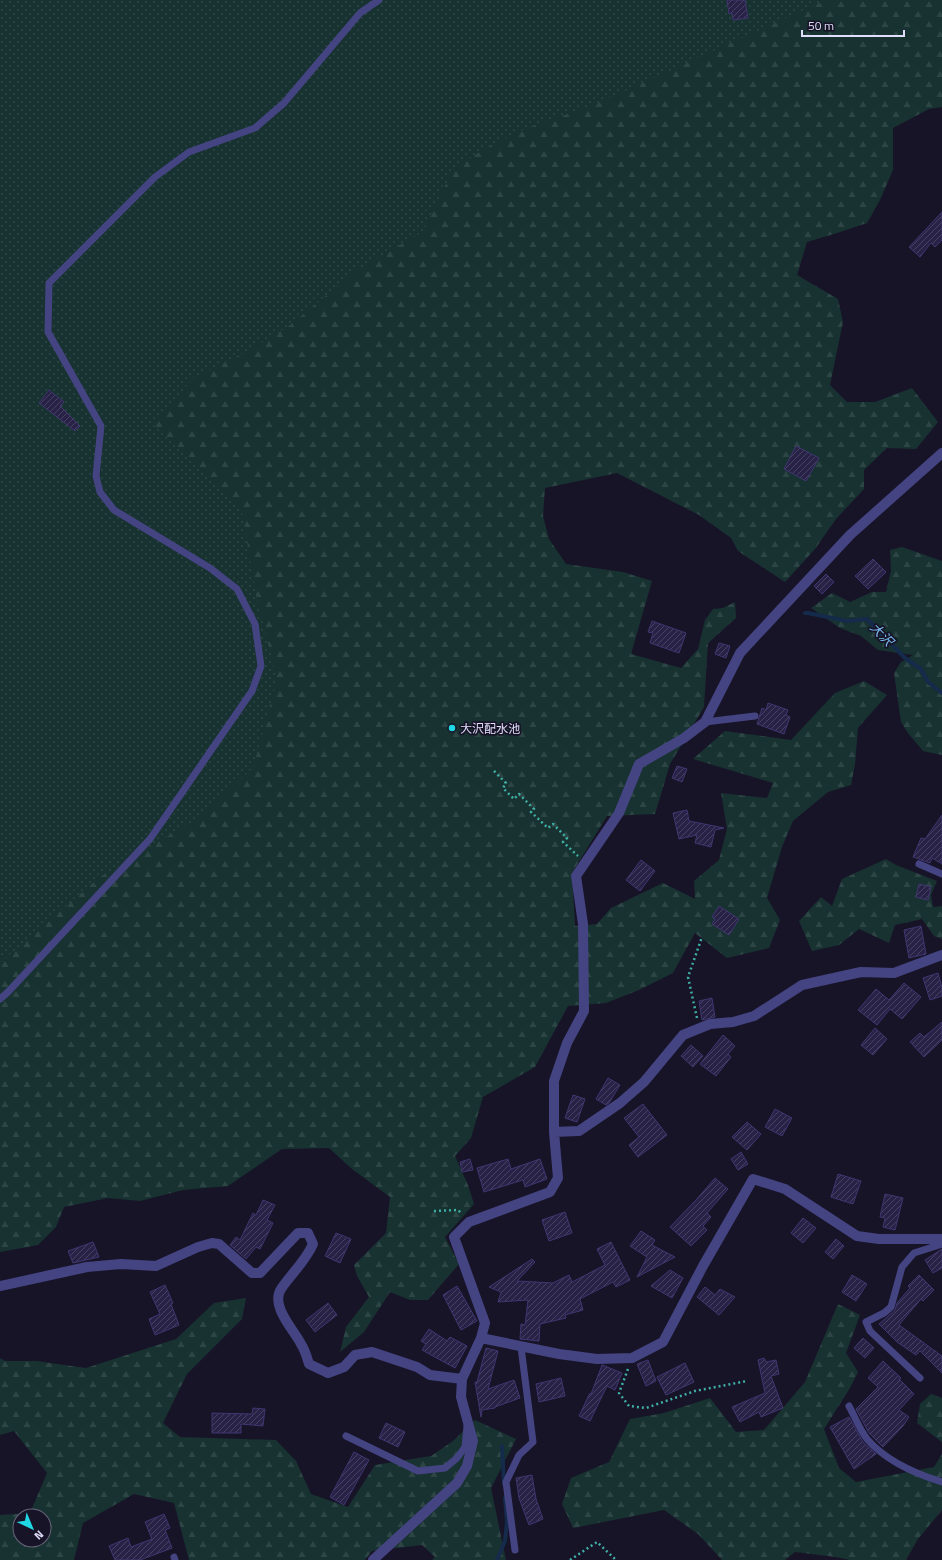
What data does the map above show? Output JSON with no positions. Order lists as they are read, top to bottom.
{
  "water": ["大沢"],
  "places": ["大沢配水池"],
  "scale_bar": "50 m",
  "north": "bottom right"
}
